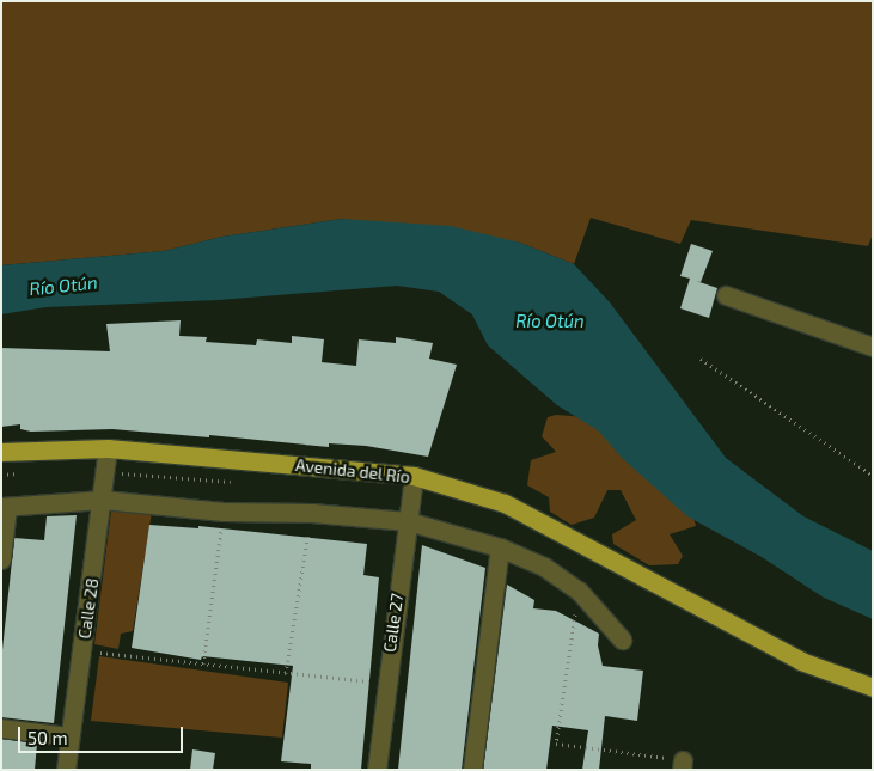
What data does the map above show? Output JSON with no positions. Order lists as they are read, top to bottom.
{
  "streets": {
    "main road": ["Avenida del Río"],
    "street": ["Calle 28", "Calle 27"]
  },
  "crossings": [
    ["Avenida del Río", "Calle 28"],
    ["Avenida del Río", "Calle 27"]
  ],
  "water": ["Río Otún"],
  "scale_bar": "50 m"
}
